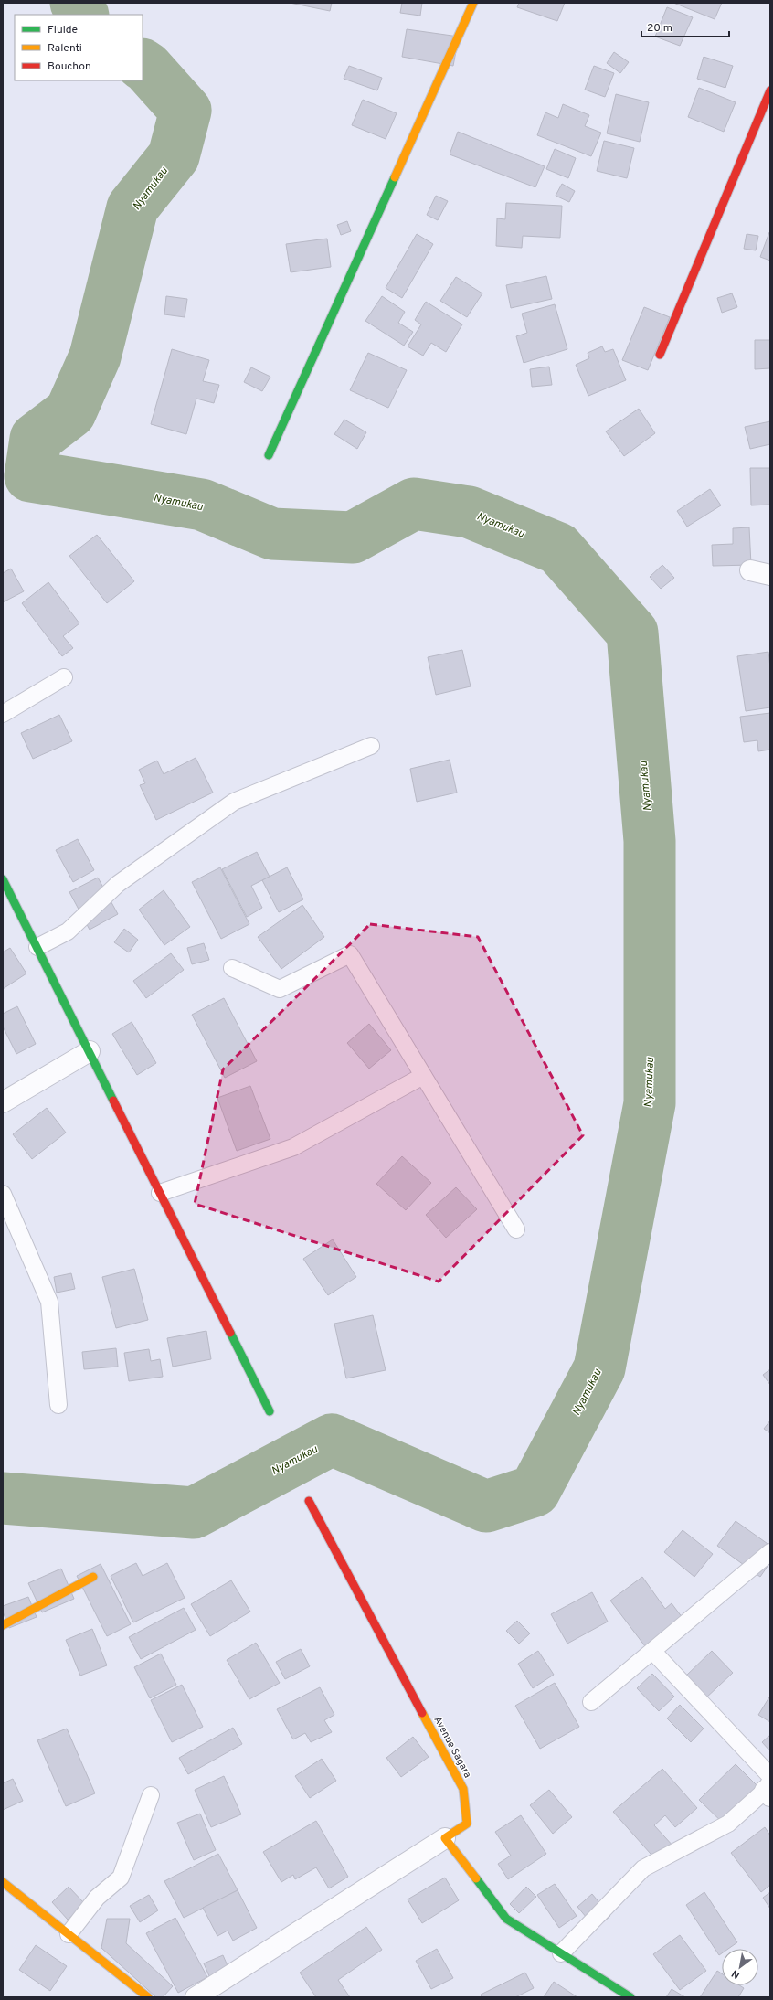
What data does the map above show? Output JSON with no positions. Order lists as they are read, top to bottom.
{
  "streets": {
    "street": ["Avenue Sagara"]
  },
  "water": ["Nyamukau"],
  "legend": ["Fluide", "Ralenti", "Bouchon"],
  "scale_bar": "20 m",
  "north": "bottom left"
}
